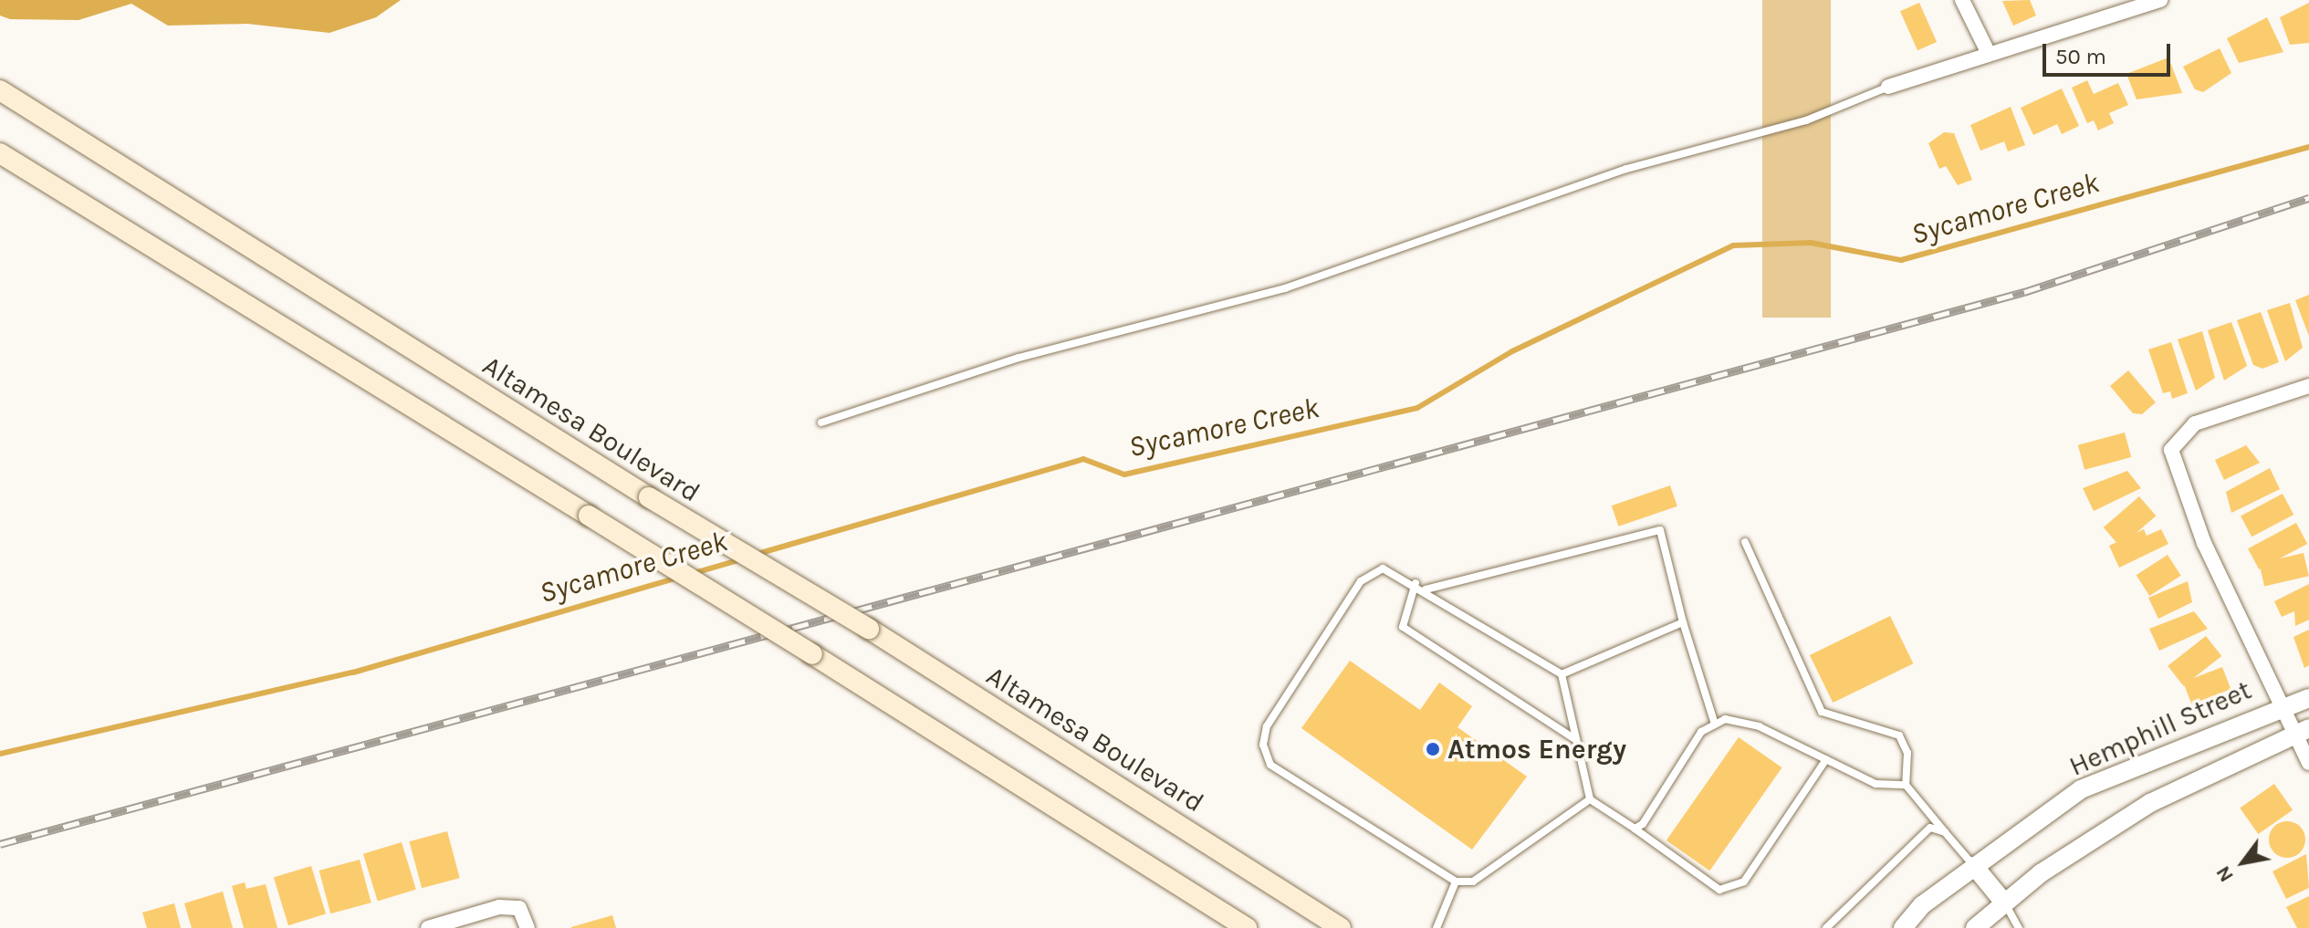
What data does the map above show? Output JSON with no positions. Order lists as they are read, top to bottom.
{
  "streets": {
    "main road": ["Altamesa Boulevard"],
    "street": ["Hemphill Street"]
  },
  "water": ["Sycamore Creek"],
  "places": ["Atmos Energy"],
  "scale_bar": "50 m",
  "north": "bottom left"
}
